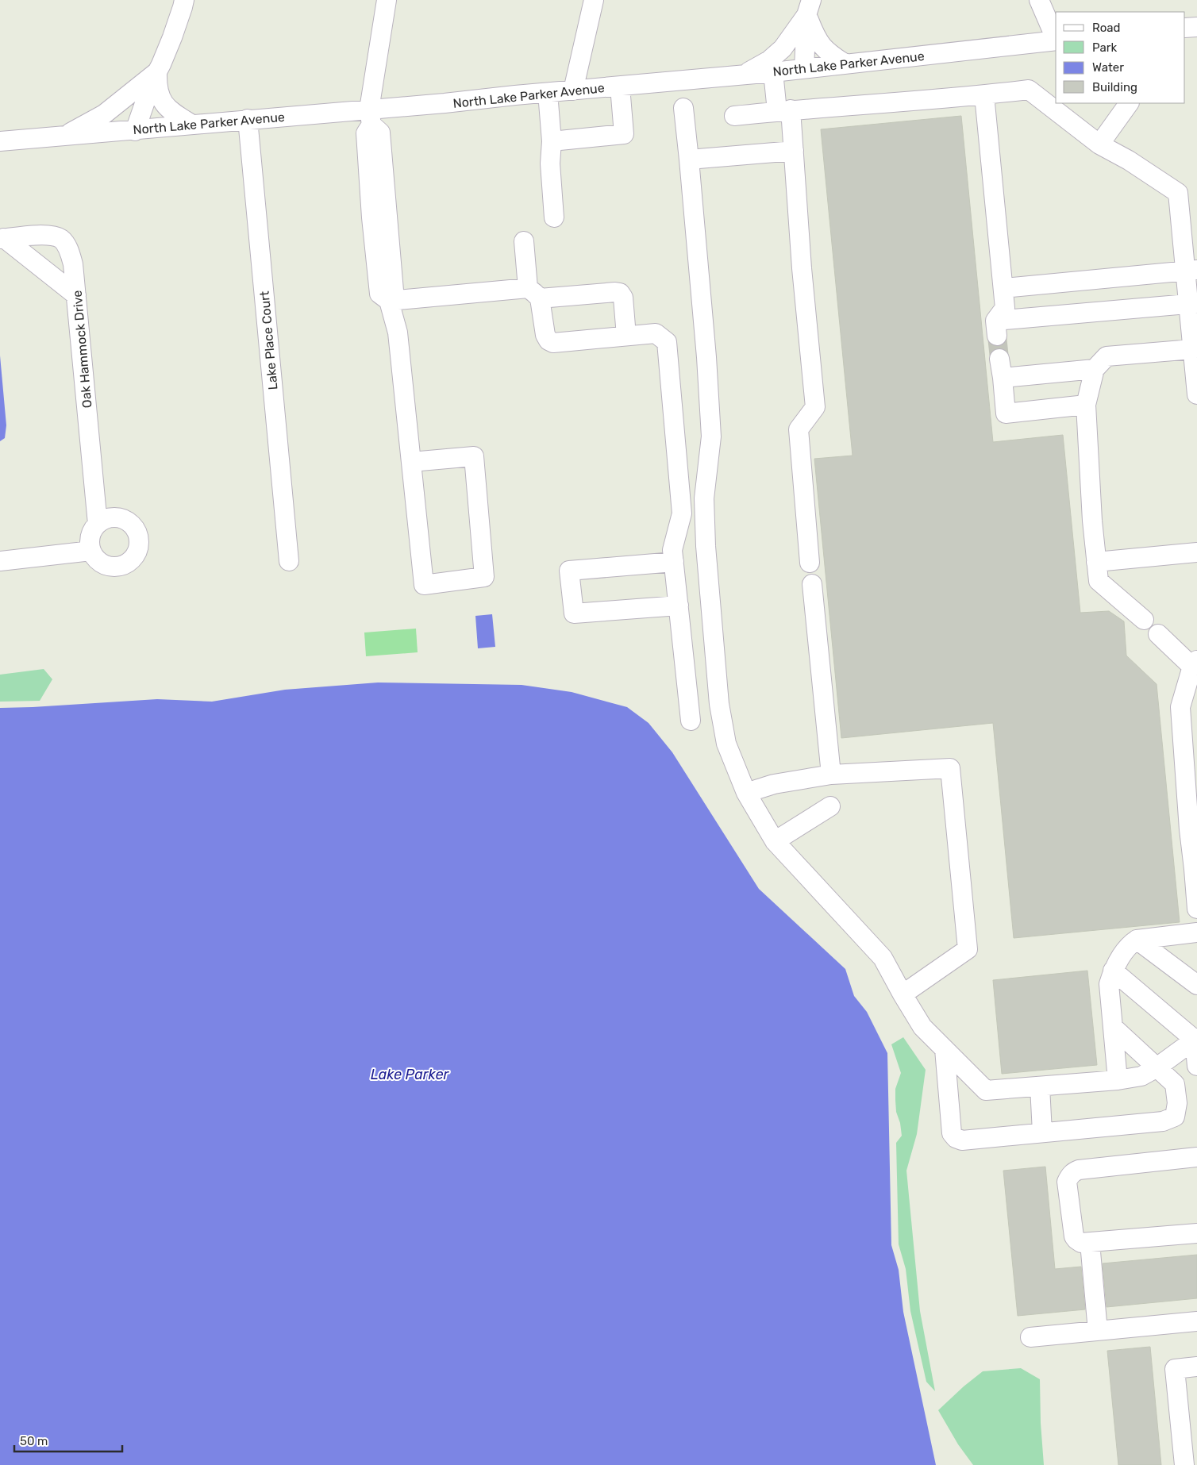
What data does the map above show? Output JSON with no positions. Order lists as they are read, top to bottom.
{
  "streets": {
    "street": ["North Lake Parker Avenue", "Lake Place Court", "Oak Hammock Drive"]
  },
  "crossings": [
    ["North Lake Parker Avenue", "Lake Place Court"]
  ],
  "water": ["Lake Parker"],
  "legend": [
    "Road",
    "Park",
    "Water",
    "Building"
  ],
  "scale_bar": "50 m"
}
